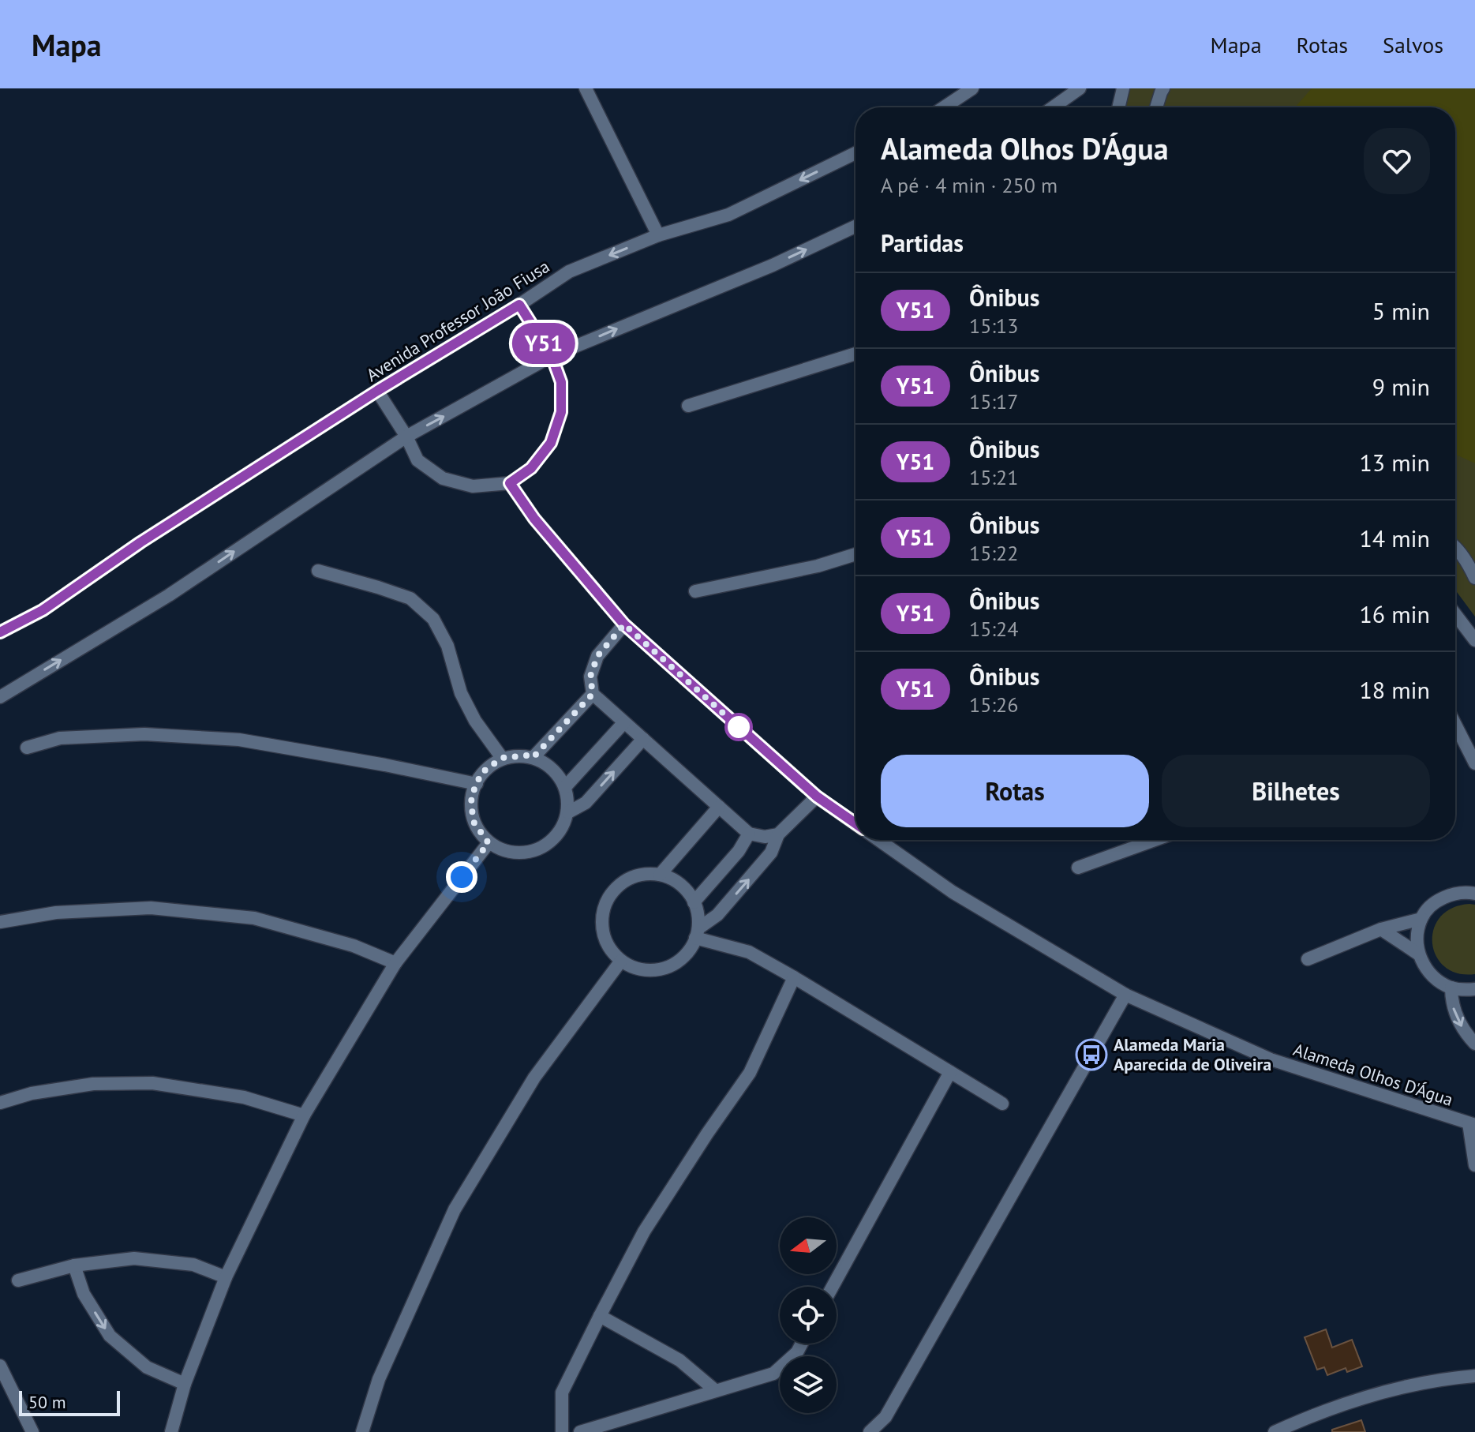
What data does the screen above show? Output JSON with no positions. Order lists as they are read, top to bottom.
{
  "streets": {
    "street": ["Avenida Professor João Fiusa", "Alameda Olhos D'Água"]
  },
  "places": {
    "bus stop": ["Alameda Maria Aparecida de Oliveira"]
  },
  "lines": ["bus line Y51"],
  "scale_bar": "50 m",
  "north": "left",
  "page": {
    "header": "Mapa",
    "nav": ["Mapa", "Rotas", "Salvos"],
    "on_map": "Y51",
    "heading": [
      ["Alameda Olhos D'Água", "A pé · 4 min · 250 m"],
      "Partidas"
    ],
    "list": [
      {
        "mark": "Y51",
        "name": "Ônibus",
        "note": "15:13",
        "value": "5 min"
      },
      {
        "mark": "Y51",
        "name": "Ônibus",
        "note": "15:17",
        "value": "9 min"
      },
      {
        "mark": "Y51",
        "name": "Ônibus",
        "note": "15:21",
        "value": "13 min"
      },
      {
        "mark": "Y51",
        "name": "Ônibus",
        "note": "15:22",
        "value": "14 min"
      },
      {
        "mark": "Y51",
        "name": "Ônibus",
        "note": "15:24",
        "value": "16 min"
      },
      {
        "mark": "Y51",
        "name": "Ônibus",
        "note": "15:26",
        "value": "18 min"
      }
    ],
    "buttons": ["Rotas", "Bilhetes"],
    "scale": "50 m"
  }
}
